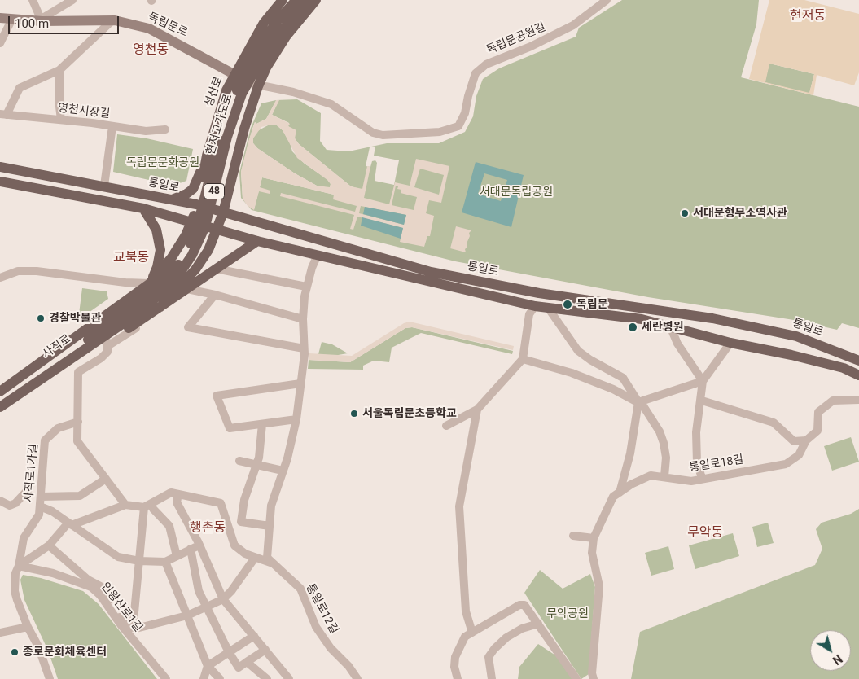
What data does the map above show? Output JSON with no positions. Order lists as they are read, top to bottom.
{
  "streets": {
    "main road": [
      "독립문로",
      "성산로",
      "현저고가도로",
      "통일로",
      "48",
      "사직로"
    ],
    "street": [
      "독립문공원길",
      "영천시장길",
      "통일로18길",
      "사직로1가길",
      "인왕산로1길",
      "통일로12길"
    ]
  },
  "crossings": [
    ["독립문로", "독립문공원길"],
    ["독립문로", "성산로"],
    ["독립문공원길", "성산로"],
    ["성산로", "통일로"],
    ["현저고가도로", "사직로"],
    ["통일로", "통일로12길"],
    ["사직로1가길", "인왕산로1길"]
  ],
  "districts": [
    "현저동",
    "영천동",
    "교북동",
    "행촌동",
    "무악동"
  ],
  "parks": ["독립문문화공원", "서대문독립공원", "무악공원"],
  "places": [
    "서대문형무소역사관",
    "독립문",
    "경찰박물관",
    "세란병원",
    "서울독립문초등학교",
    "종로문화체육센터"
  ],
  "scale_bar": "100 m",
  "north": "bottom right"
}
